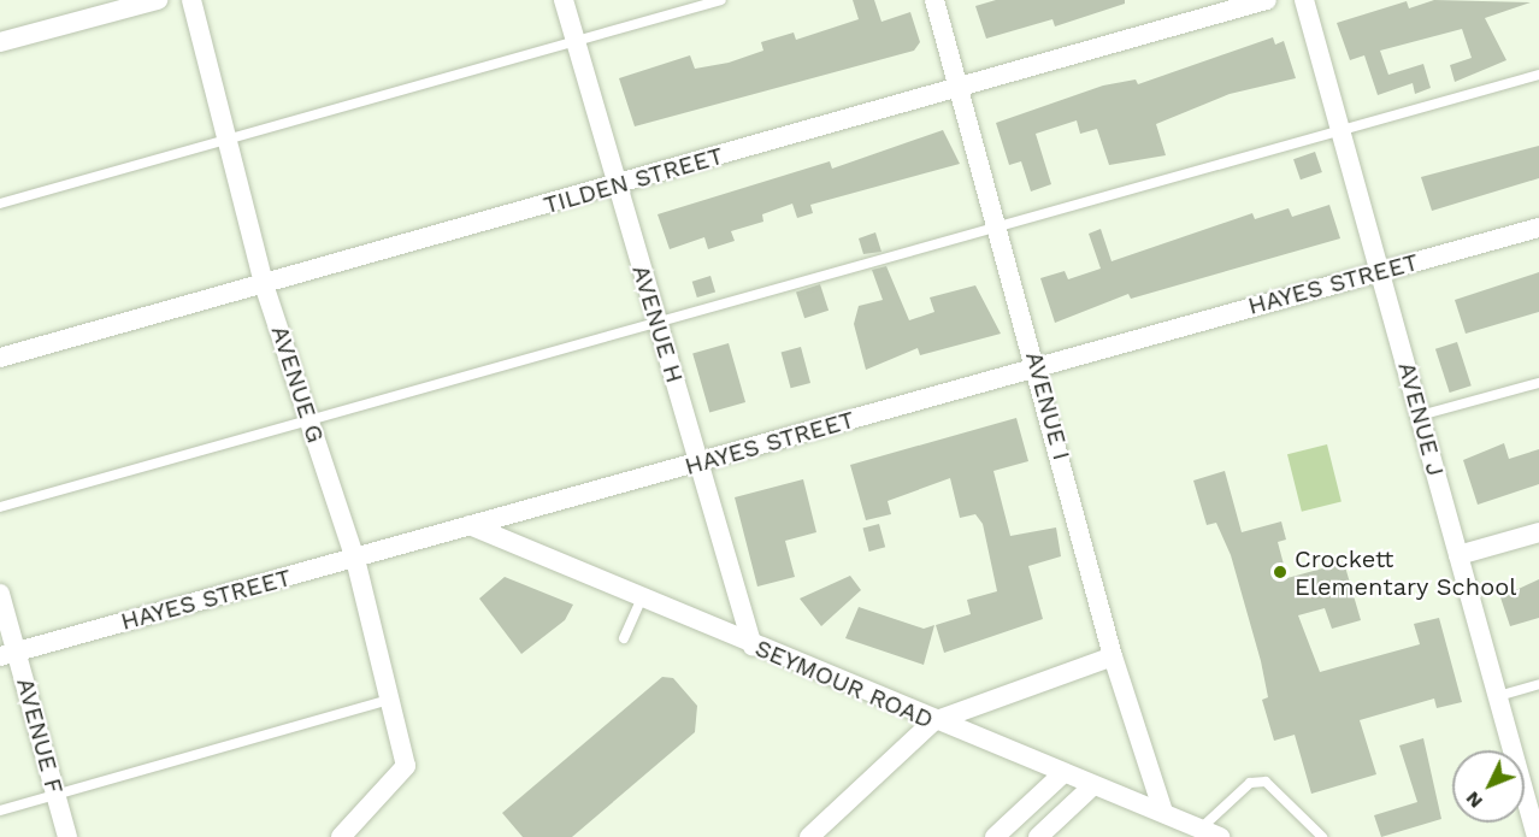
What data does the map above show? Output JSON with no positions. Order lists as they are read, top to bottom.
{
  "streets": {
    "street": [
      "TILDEN STREET",
      "HAYES STREET",
      "AVENUE H",
      "AVENUE G",
      "AVENUE I",
      "AVENUE J",
      "SEYMOUR ROAD",
      "AVENUE F"
    ]
  },
  "crossings": [
    ["TILDEN STREET", "AVENUE H"],
    ["TILDEN STREET", "AVENUE G"],
    ["TILDEN STREET", "AVENUE I"],
    ["HAYES STREET", "AVENUE H"],
    ["HAYES STREET", "AVENUE G"],
    ["HAYES STREET", "AVENUE I"],
    ["HAYES STREET", "AVENUE J"],
    ["HAYES STREET", "SEYMOUR ROAD"],
    ["HAYES STREET", "AVENUE F"],
    ["AVENUE H", "SEYMOUR ROAD"],
    ["AVENUE I", "SEYMOUR ROAD"]
  ],
  "places": ["Crockett Elementary School"],
  "north": "bottom left"
}
